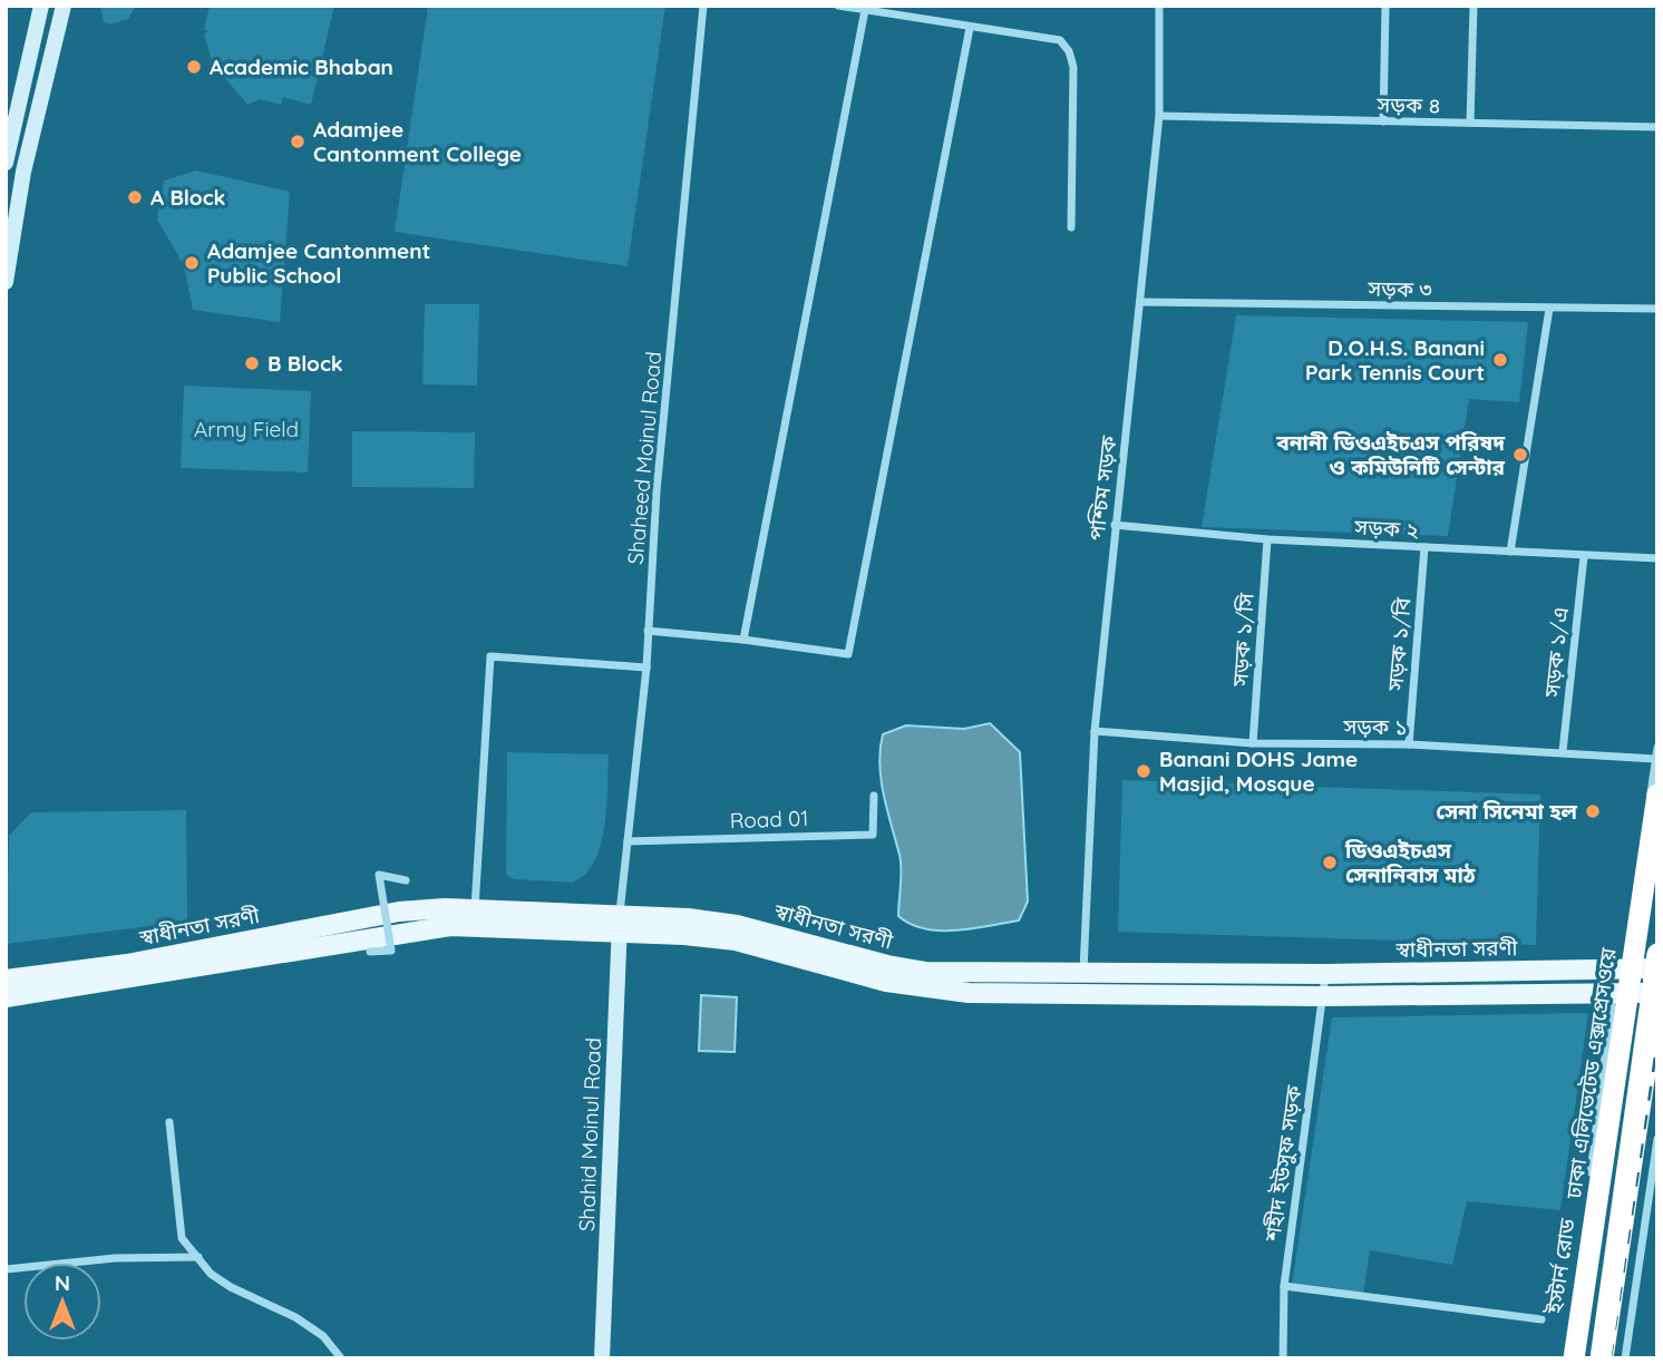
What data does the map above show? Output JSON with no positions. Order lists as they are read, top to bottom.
{
  "streets": {
    "highway": ["ঢাকা এলিভেটেড এক্সপ্রেসওয়ে"],
    "main road": ["স্বাধীনতা সরণী", "Shahid Moinul Road"],
    "street": [
      "সড়ক ৪",
      "সড়ক ৩",
      "Shaheed Moinul Road",
      "পশ্চিম সড়ক",
      "সড়ক ২",
      "সড়ক ১/সি",
      "সড়ক ১/বি",
      "সড়ক ১/এ",
      "সড়ক ১",
      "Road 01",
      "শহীদ ইউসুফ সড়ক",
      "ইস্টার্ন রোড"
    ]
  },
  "crossings": [
    ["সড়ক ৪", "পশ্চিম সড়ক"],
    ["সড়ক ৩", "পশ্চিম সড়ক"],
    ["Shaheed Moinul Road", "Road 01"],
    ["Shaheed Moinul Road", "স্বাধীনতা সরণী"],
    ["Shaheed Moinul Road", "Shahid Moinul Road"],
    ["পশ্চিম সড়ক", "সড়ক ২"],
    ["পশ্চিম সড়ক", "সড়ক ১"],
    ["পশ্চিম সড়ক", "স্বাধীনতা সরণী"],
    ["সড়ক ২", "সড়ক ১/সি"],
    ["সড়ক ২", "সড়ক ১/বি"],
    ["সড়ক ২", "সড়ক ১/এ"],
    ["সড়ক ১/সি", "সড়ক ১"],
    ["সড়ক ১/বি", "সড়ক ১"],
    ["সড়ক ১/এ", "সড়ক ১"],
    ["সড়ক ১", "ইস্টার্ন রোড"],
    ["স্বাধীনতা সরণী", "Shahid Moinul Road"],
    ["স্বাধীনতা সরণী", "শহীদ ইউসুফ সড়ক"],
    ["স্বাধীনতা সরণী", "ইস্টার্ন রোড"]
  ],
  "parks": ["Army Field"],
  "places": [
    "Academic Bhaban",
    "Adamjee Cantonment College",
    "A Block",
    "Adamjee Cantonment Public School",
    "D.O.H.S. Banani Park Tennis Court",
    "B Block",
    "বনানী ডিওএইচএস পরিষদ ও কমিউনিটি সেন্টার",
    "Banani DOHS Jame Masjid, Mosque",
    "সেনা সিনেমা হল",
    "ডিওএইচএস সেনানিবাস মাঠ"
  ],
  "north": "top"
}
